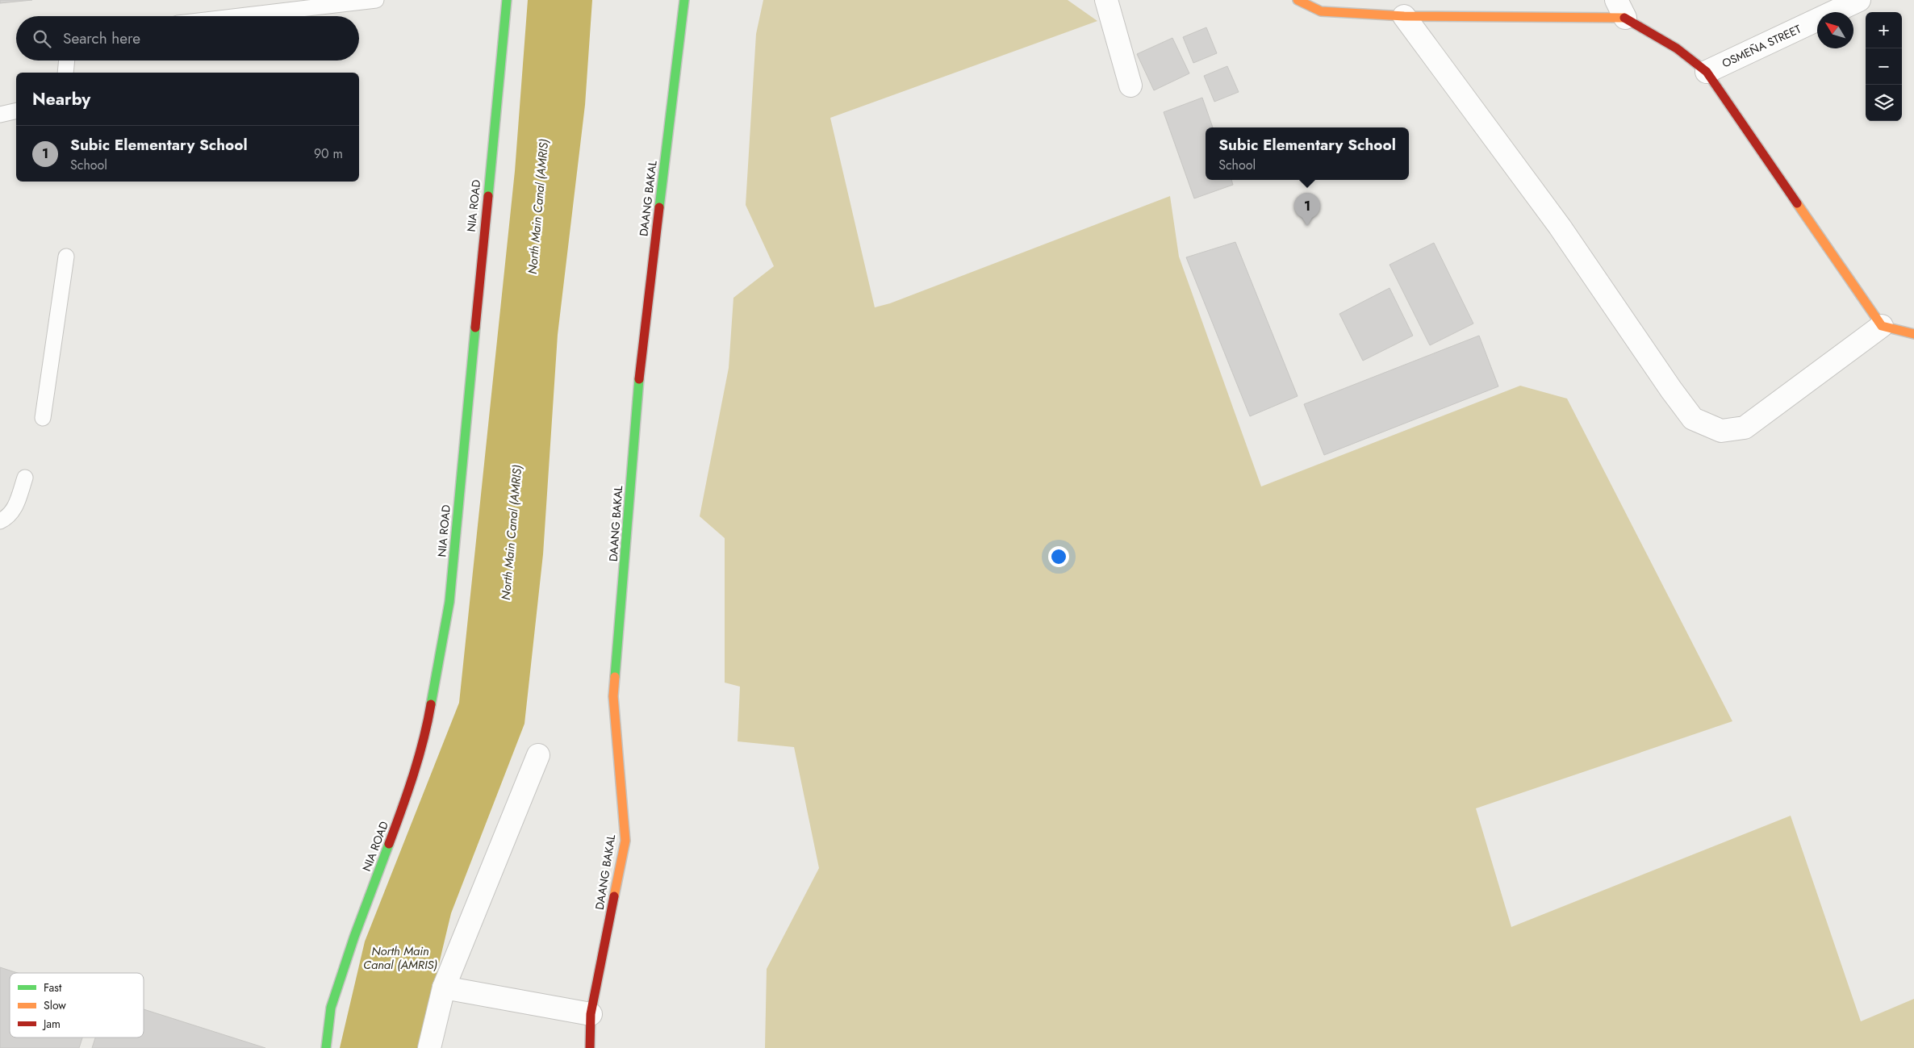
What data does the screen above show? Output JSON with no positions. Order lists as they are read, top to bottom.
{
  "streets": {
    "street": ["OSMEÑA STREET", "DAANG BAKAL", "NIA ROAD"]
  },
  "water": ["North Main Canal (AMRIS)"],
  "legend": ["Fast", "Slow", "Jam"],
  "north": "top left",
  "page": {
    "map_buttons": ["+", "−"],
    "search": "Search here",
    "heading": "Nearby",
    "list": [
      {
        "mark": "1",
        "name": "Subic Elementary School",
        "note": "School",
        "value": "90 m"
      }
    ],
    "popup": ["Subic Elementary School", "School"],
    "pins": "1"
  }
}
